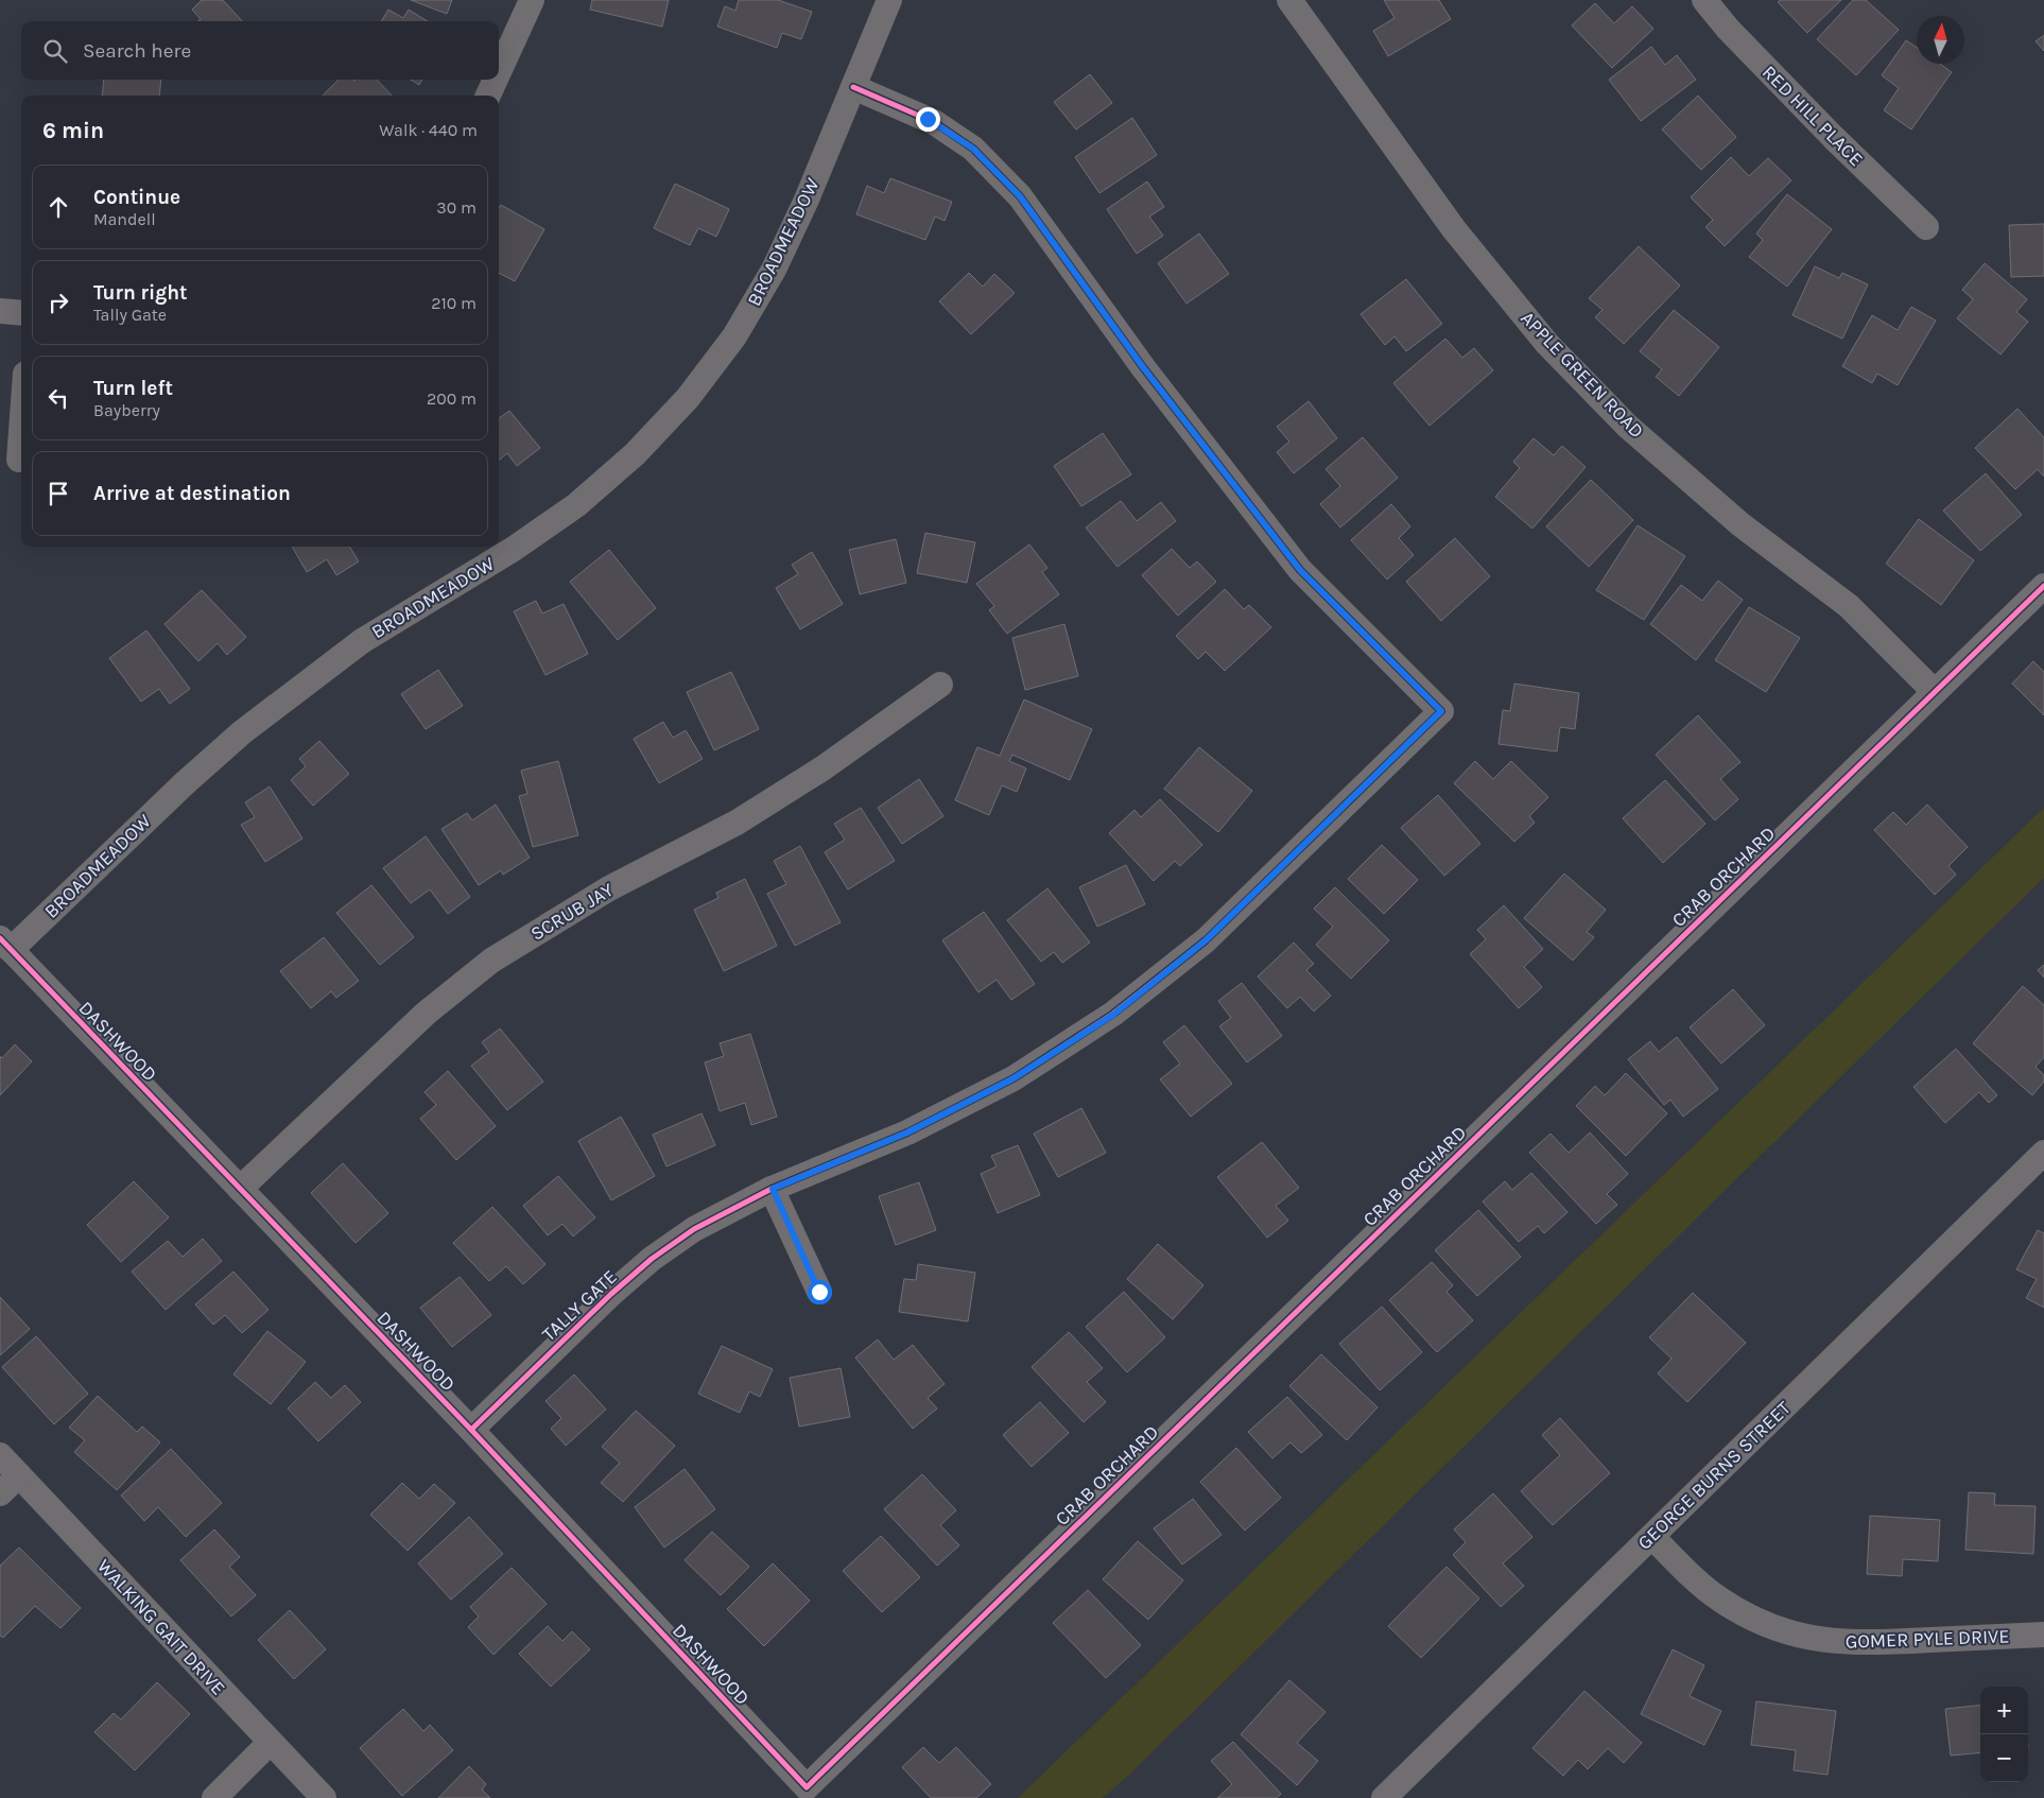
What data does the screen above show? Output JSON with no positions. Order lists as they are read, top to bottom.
{
  "streets": {
    "street": [
      "RED HILL PLACE",
      "BROADMEADOW",
      "APPLE GREEN ROAD",
      "CRAB ORCHARD",
      "SCRUB JAY",
      "DASHWOOD",
      "TALLY GATE",
      "GEORGE BURNS STREET",
      "WALKING GAIT DRIVE",
      "GOMER PYLE DRIVE"
    ]
  },
  "crossings": [
    ["BROADMEADOW", "DASHWOOD"],
    ["BROADMEADOW", "TALLY GATE"],
    ["APPLE GREEN ROAD", "CRAB ORCHARD"],
    ["CRAB ORCHARD", "DASHWOOD"],
    ["SCRUB JAY", "DASHWOOD"],
    ["DASHWOOD", "TALLY GATE"],
    ["GEORGE BURNS STREET", "GOMER PYLE DRIVE"]
  ],
  "north": "top",
  "page": {
    "search": "Search here",
    "heading": ["6 min", "Walk · 440 m"],
    "list": [
      ["Continue", "Mandell", "30 m"],
      ["Turn right", "Tally Gate", "210 m"],
      ["Turn left", "Bayberry", "200 m"],
      "Arrive at destination"
    ],
    "map_buttons": ["+", "−"]
  }
}
